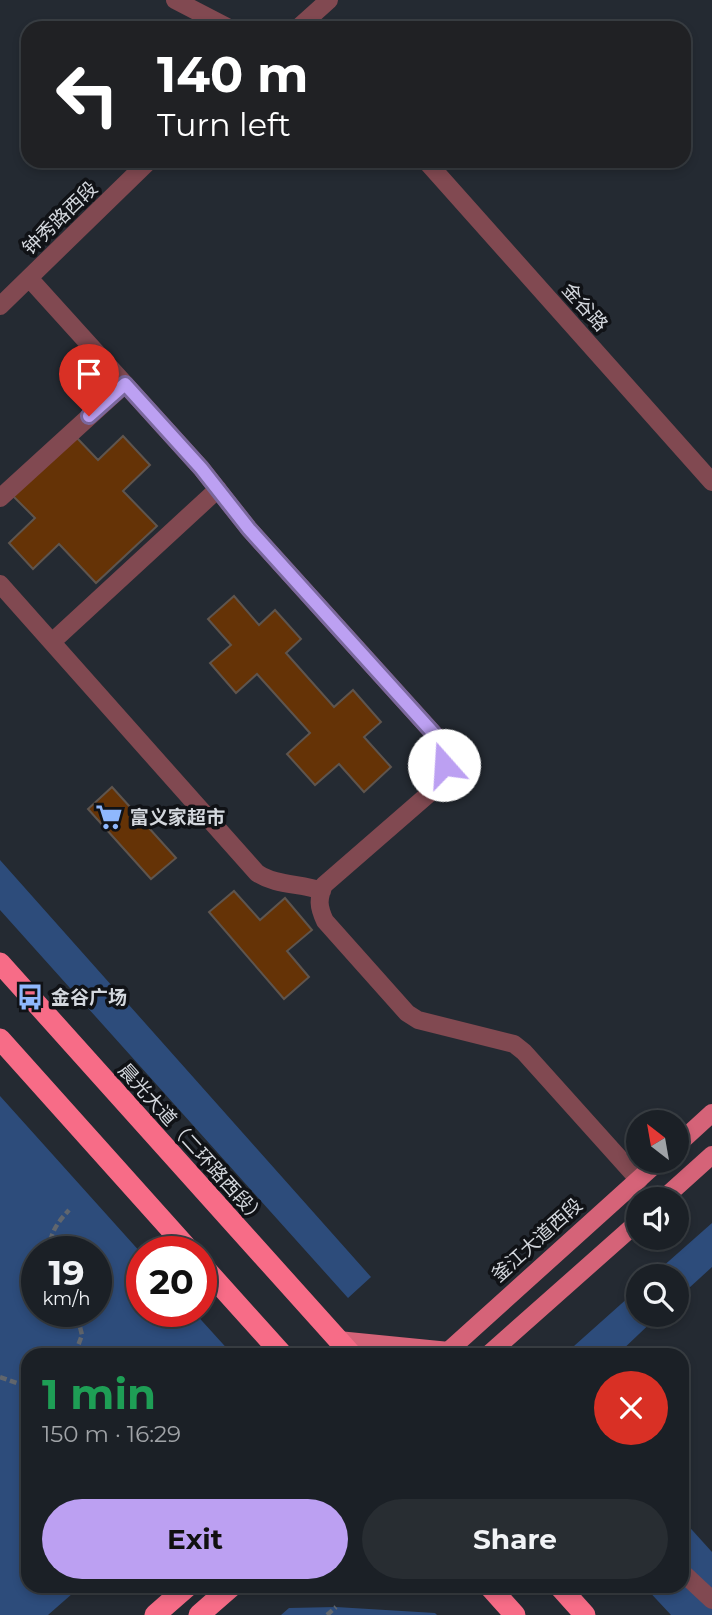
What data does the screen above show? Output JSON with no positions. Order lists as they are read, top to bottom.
{
  "streets": {
    "highway": ["晨光大道（二环路西段）"],
    "main road": ["釜江大道西段"],
    "street": ["钟秀路西段", "金谷路"]
  },
  "places": {
    "supermarket": ["富义家超市"],
    "bus stop": ["金谷广场"]
  },
  "north": "top left",
  "page": {
    "turn": ["140 m", "Turn left"],
    "speed": "19 km/h",
    "limit": "20",
    "heading": ["1 min", "150 m · 16:29"],
    "buttons": ["Exit", "Share"]
  }
}
